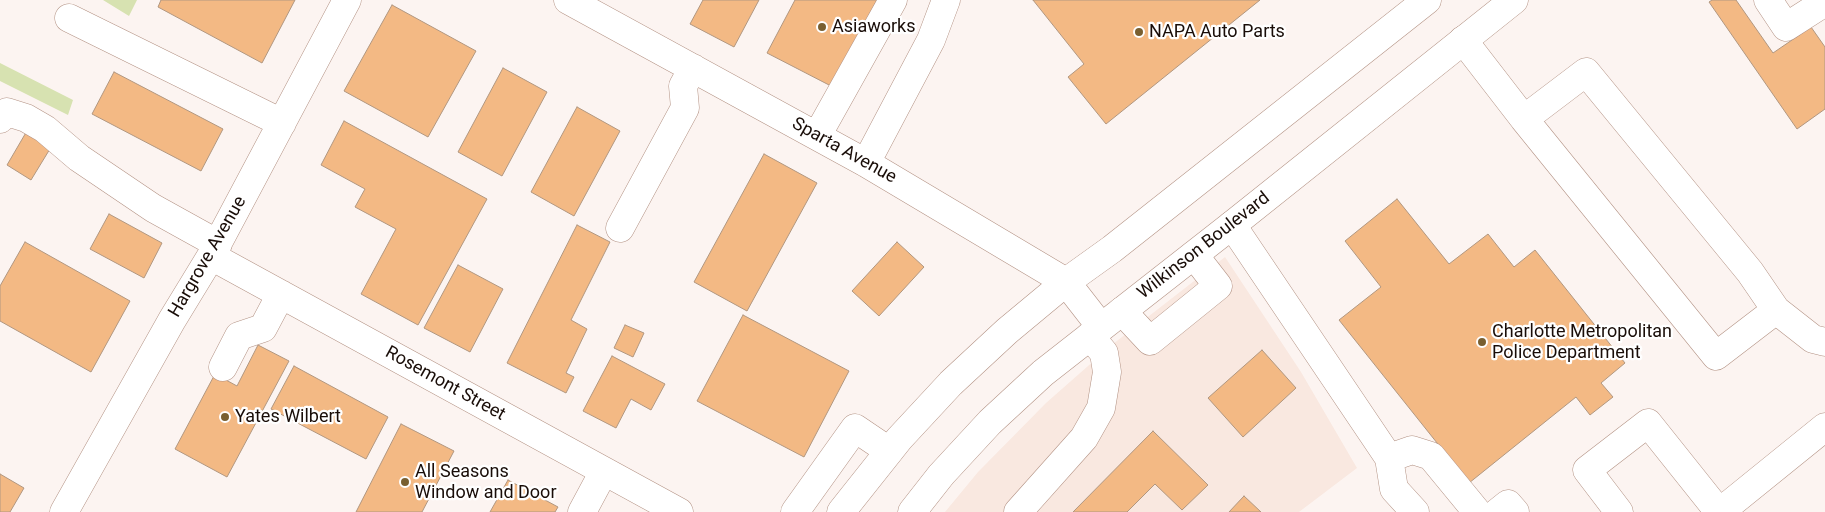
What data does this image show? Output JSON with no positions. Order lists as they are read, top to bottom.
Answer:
{
  "streets": {
    "street": [
      "Sparta Avenue",
      "Wilkinson Boulevard",
      "Hargrove Avenue",
      "Rosemont Street"
    ]
  },
  "crossings": [
    ["Sparta Avenue", "Wilkinson Boulevard"],
    ["Hargrove Avenue", "Rosemont Street"]
  ],
  "places": [
    "Asiaworks",
    "NAPA Auto Parts",
    "Charlotte Metropolitan Police Department",
    "Yates Wilbert",
    "All Seasons Window and Door"
  ]
}
